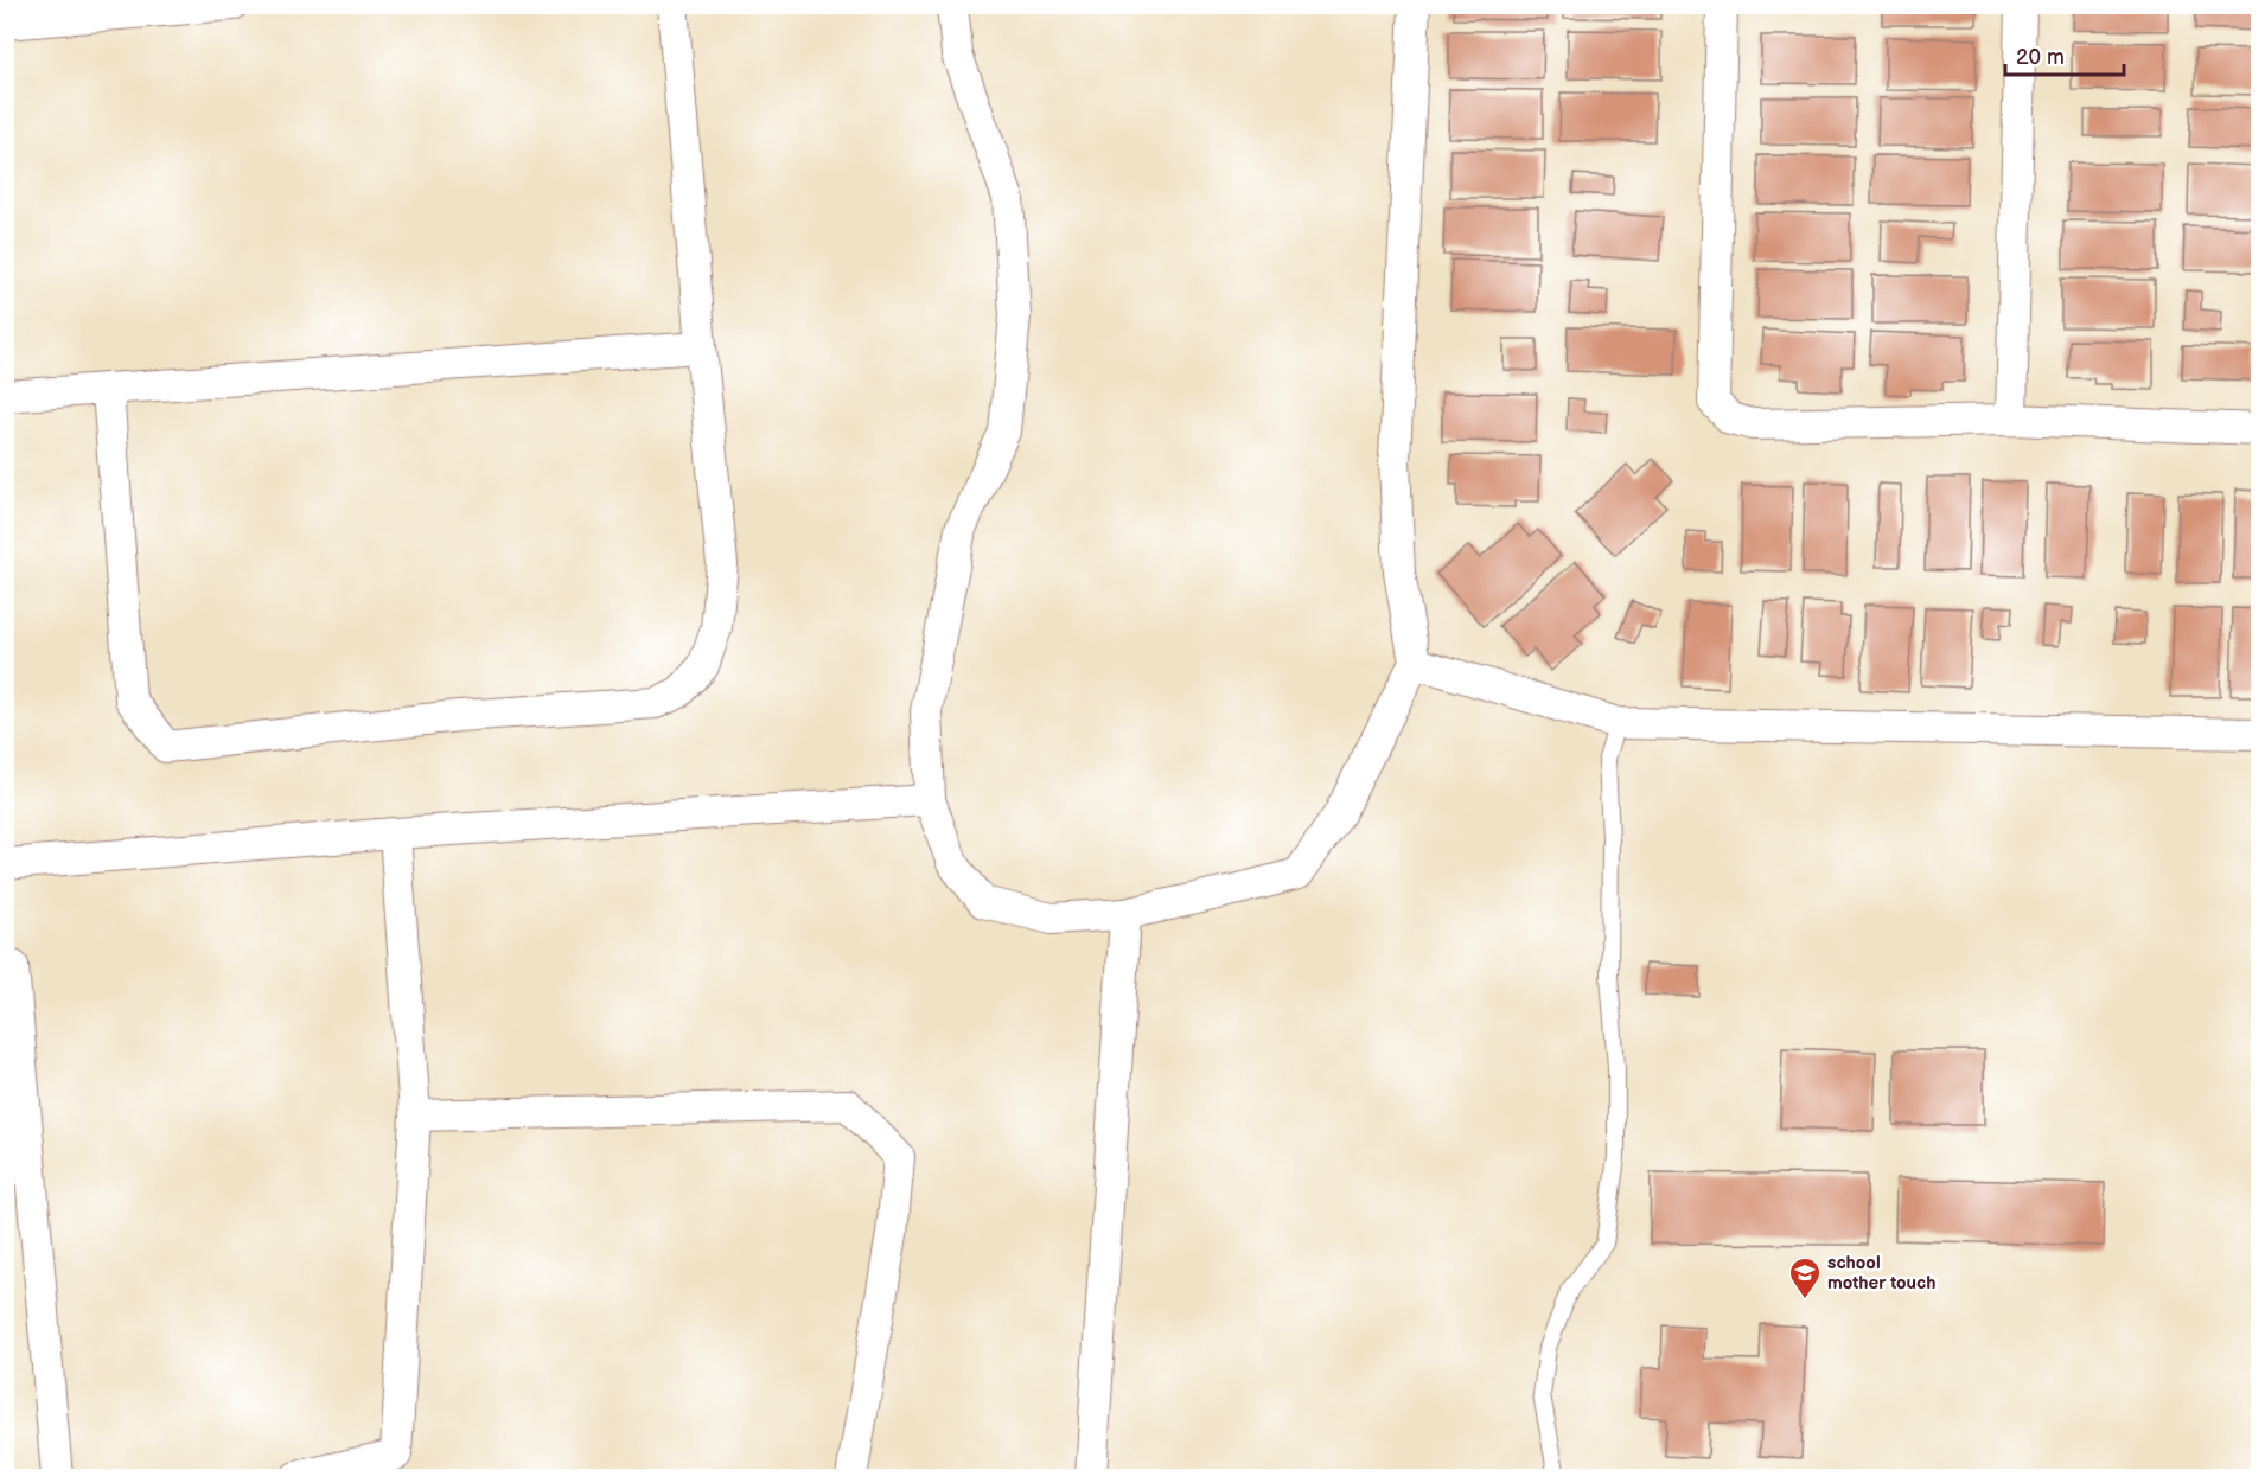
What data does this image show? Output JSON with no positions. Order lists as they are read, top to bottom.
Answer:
{
  "places": {
    "school or university": ["school mother touch"]
  },
  "scale_bar": "20 m"
}
